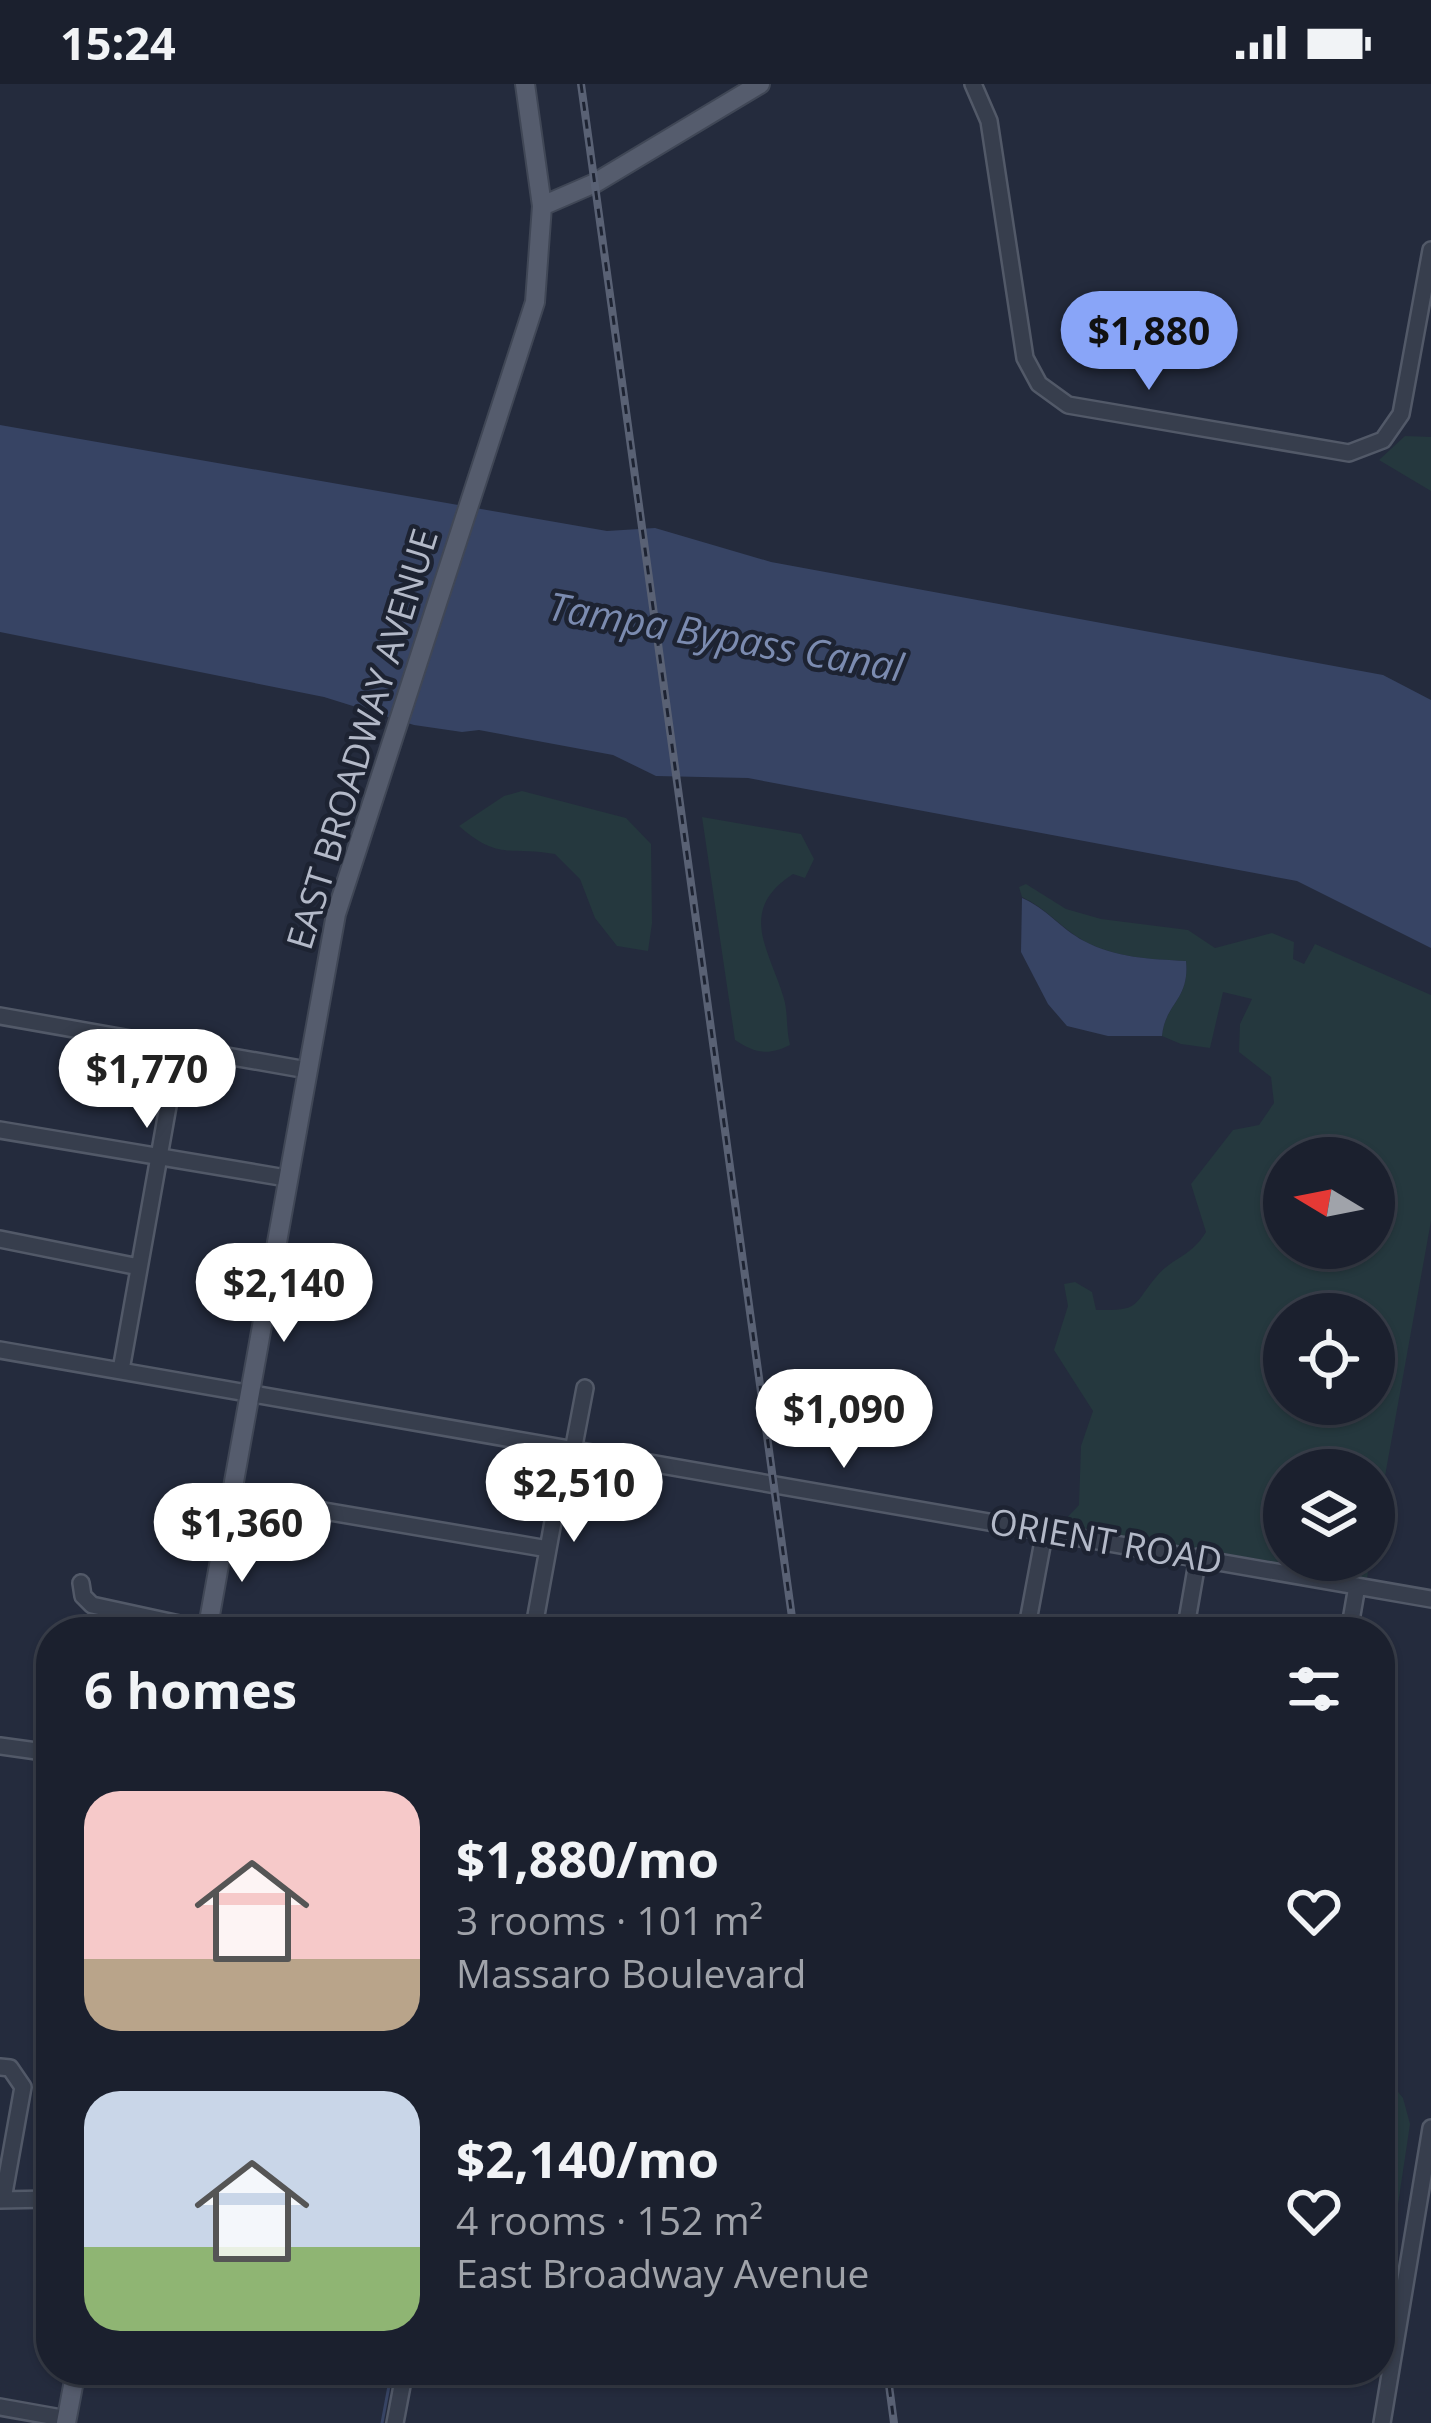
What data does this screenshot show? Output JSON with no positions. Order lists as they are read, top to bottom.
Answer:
{
  "streets": {
    "main road": ["EAST BROADWAY AVENUE"],
    "street": ["ORIENT ROAD"]
  },
  "crossings": [
    ["EAST BROADWAY AVENUE", "ORIENT ROAD"]
  ],
  "water": ["Tampa Bypass Canal"],
  "north": "left",
  "page": {
    "status": "15:24",
    "price": [
      "$1,880",
      "$1,770",
      "$2,140",
      "$1,090",
      "$2,510",
      "$1,360"
    ],
    "heading": "6 homes",
    "list": [
      {
        "name": "$1,880/mo",
        "note": "3 rooms · 101 m² · Massaro Boulevard"
      },
      {
        "name": "$2,140/mo",
        "note": "4 rooms · 152 m² · East Broadway Avenue"
      }
    ]
  }
}
